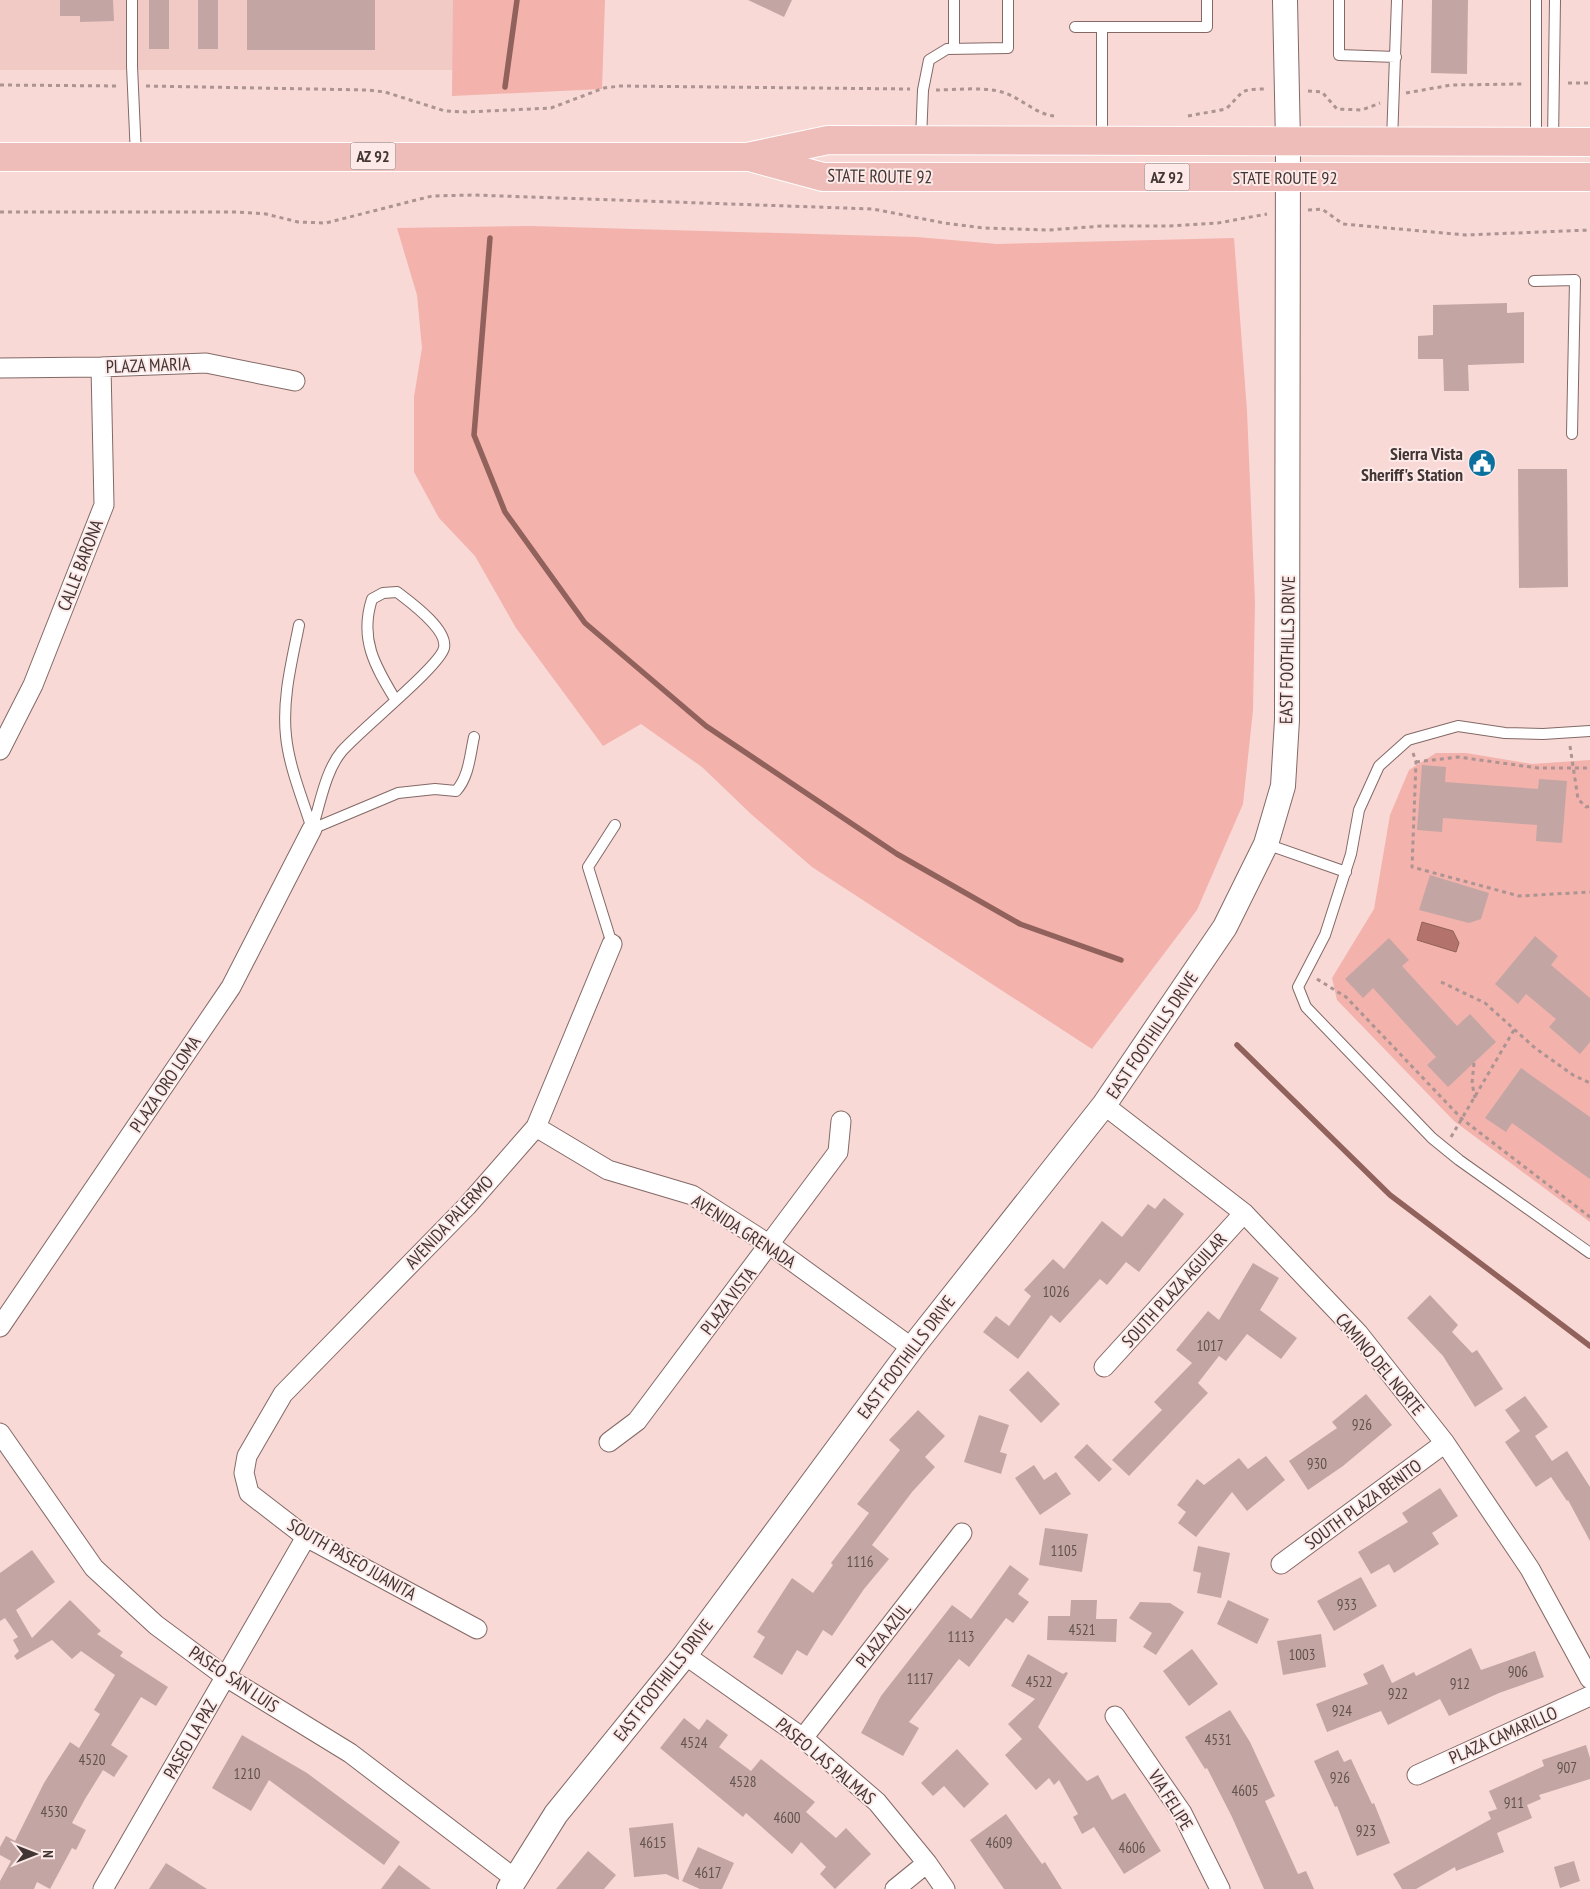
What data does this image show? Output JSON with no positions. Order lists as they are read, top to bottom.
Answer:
{
  "streets": {
    "main road": ["AZ 92", "STATE ROUTE 92"],
    "street": [
      "PLAZA MARIA",
      "CALLE BARONA",
      "EAST FOOTHILLS DRIVE",
      "PLAZA ORO LOMA",
      "AVENIDA PALERMO",
      "AVENIDA GRENADA",
      "SOUTH PLAZA AGUILAR",
      "PLAZA VISTA",
      "CAMINO DEL NORTE",
      "SOUTH PLAZA BENITO",
      "SOUTH PASEO JUANITA",
      "PLAZA AZUL",
      "PASEO SAN LUIS",
      "PLAZA CAMARILLO",
      "PASEO LA PAZ",
      "PASEO LAS PALMAS",
      "VIA FELIPE"
    ]
  },
  "crossings": [
    ["AZ 92", "STATE ROUTE 92"],
    ["STATE ROUTE 92", "EAST FOOTHILLS DRIVE"],
    ["PLAZA MARIA", "CALLE BARONA"],
    ["EAST FOOTHILLS DRIVE", "AVENIDA GRENADA"],
    ["EAST FOOTHILLS DRIVE", "CAMINO DEL NORTE"],
    ["EAST FOOTHILLS DRIVE", "PASEO SAN LUIS"],
    ["EAST FOOTHILLS DRIVE", "PASEO LAS PALMAS"],
    ["AVENIDA PALERMO", "AVENIDA GRENADA"],
    ["AVENIDA PALERMO", "SOUTH PASEO JUANITA"],
    ["AVENIDA GRENADA", "PLAZA VISTA"],
    ["SOUTH PLAZA AGUILAR", "CAMINO DEL NORTE"],
    ["CAMINO DEL NORTE", "SOUTH PLAZA BENITO"],
    ["SOUTH PASEO JUANITA", "PASEO LA PAZ"],
    ["PLAZA AZUL", "PASEO LAS PALMAS"],
    ["PASEO SAN LUIS", "PASEO LA PAZ"]
  ],
  "places": {
    "public building": ["Sierra Vista Sheriff's Station"]
  },
  "house_numbers": [
    "1026",
    "1017",
    "926",
    "930",
    "1105",
    "1116",
    "933",
    "4521",
    "1113",
    "1003",
    "906",
    "1117",
    "4522",
    "912",
    "922",
    "924",
    "4531",
    "4524",
    "4520",
    "907",
    "1210",
    "926",
    "4528",
    "4605",
    "911",
    "4530",
    "4600",
    "923",
    "4615",
    "4609",
    "4606",
    "4617"
  ],
  "north": "right"
}
